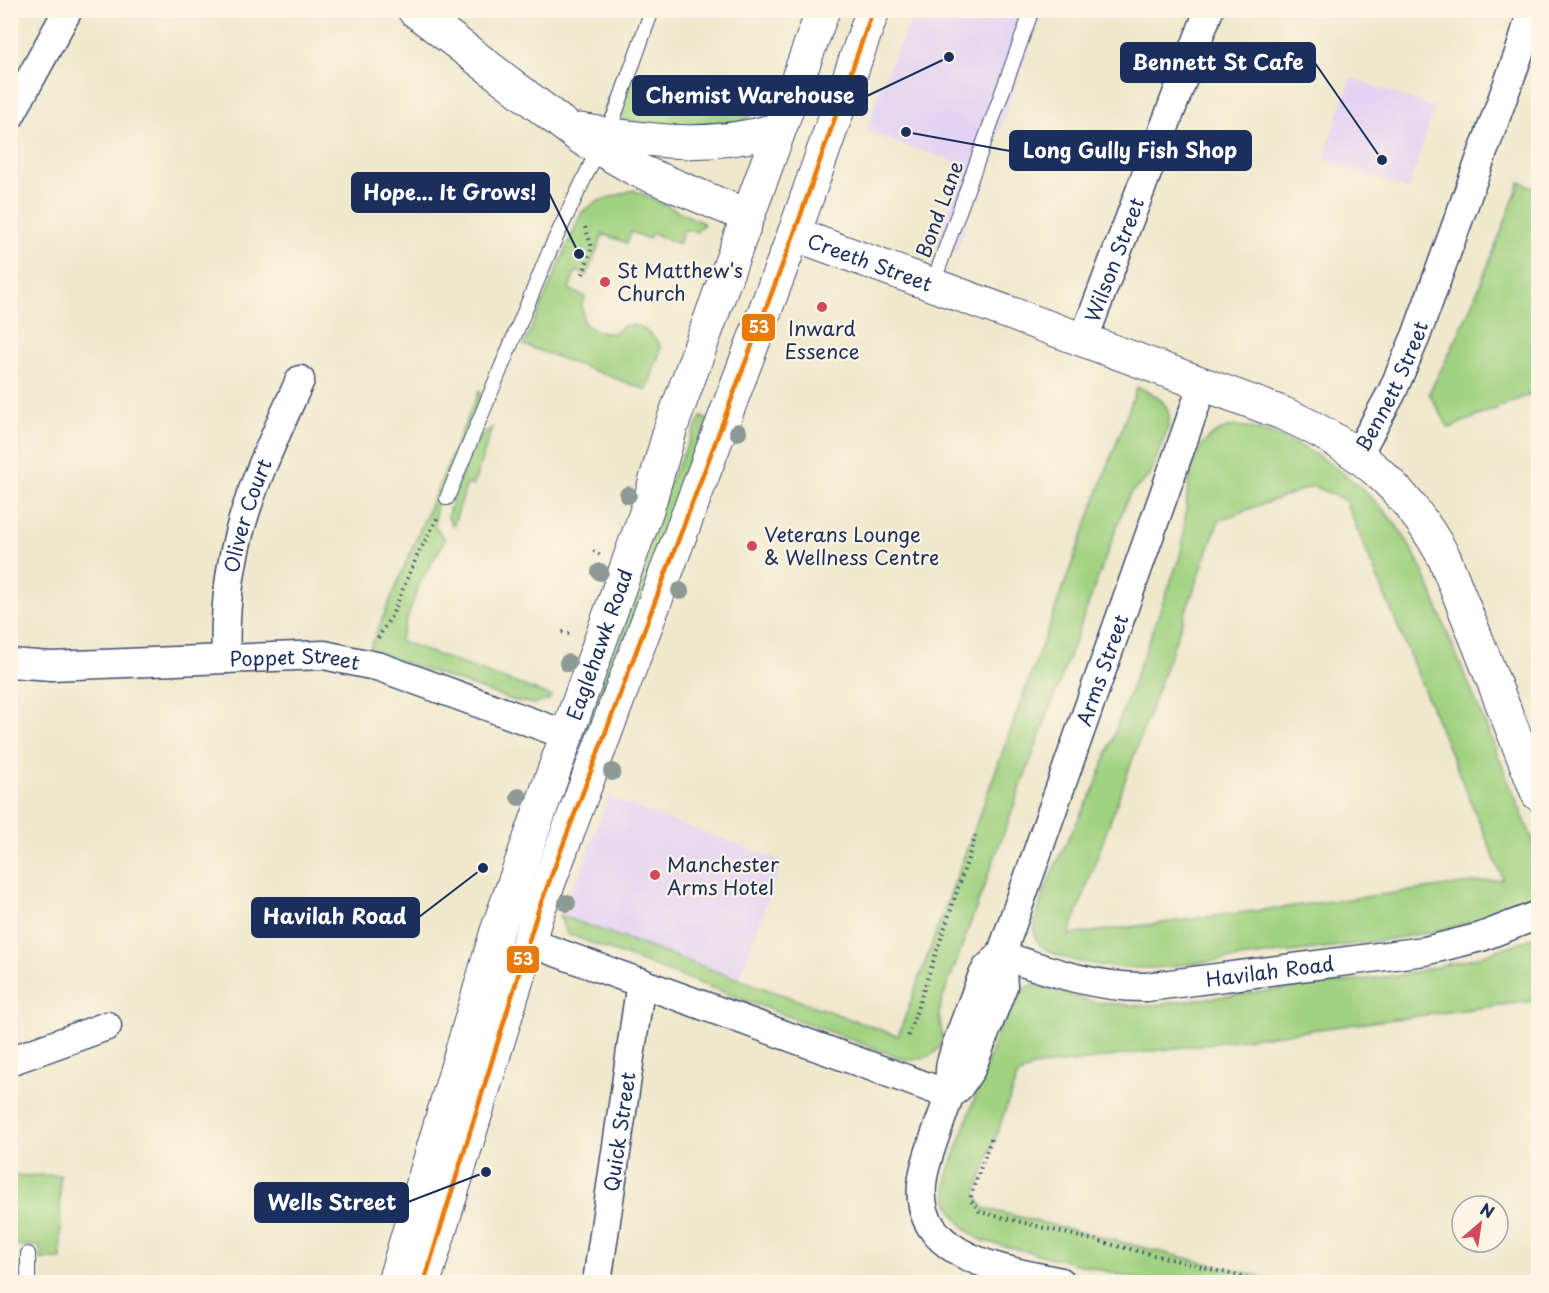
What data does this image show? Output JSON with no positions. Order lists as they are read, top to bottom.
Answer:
{
  "streets": {
    "main road": ["Creeth Street", "Bennett Street", "Eaglehawk Road"],
    "street": [
      "Wilson Street",
      "Oliver Court",
      "Poppet Street",
      "Arms Street",
      "Havilah Road",
      "Quick Street"
    ],
    "lane": ["Bond Lane"]
  },
  "crossings": [
    ["Bond Lane", "Creeth Street"],
    ["Wilson Street", "Creeth Street"],
    ["Creeth Street", "Bennett Street"],
    ["Creeth Street", "Eaglehawk Road"],
    ["Creeth Street", "Arms Street"],
    ["Oliver Court", "Poppet Street"],
    ["Eaglehawk Road", "Poppet Street"],
    ["Arms Street", "Havilah Road"]
  ],
  "places": [
    "Chemist Warehouse",
    "Long Gully Fish Shop",
    "Bennett St Cafe",
    "Hope... It Grows!",
    "St Matthew's Church",
    "Inward Essence",
    "Veterans Lounge & Wellness Centre",
    "Havilah Road",
    "Manchester Arms Hotel",
    "Wells Street"
  ],
  "lines": ["transit line 53"],
  "north": "top right"
}
